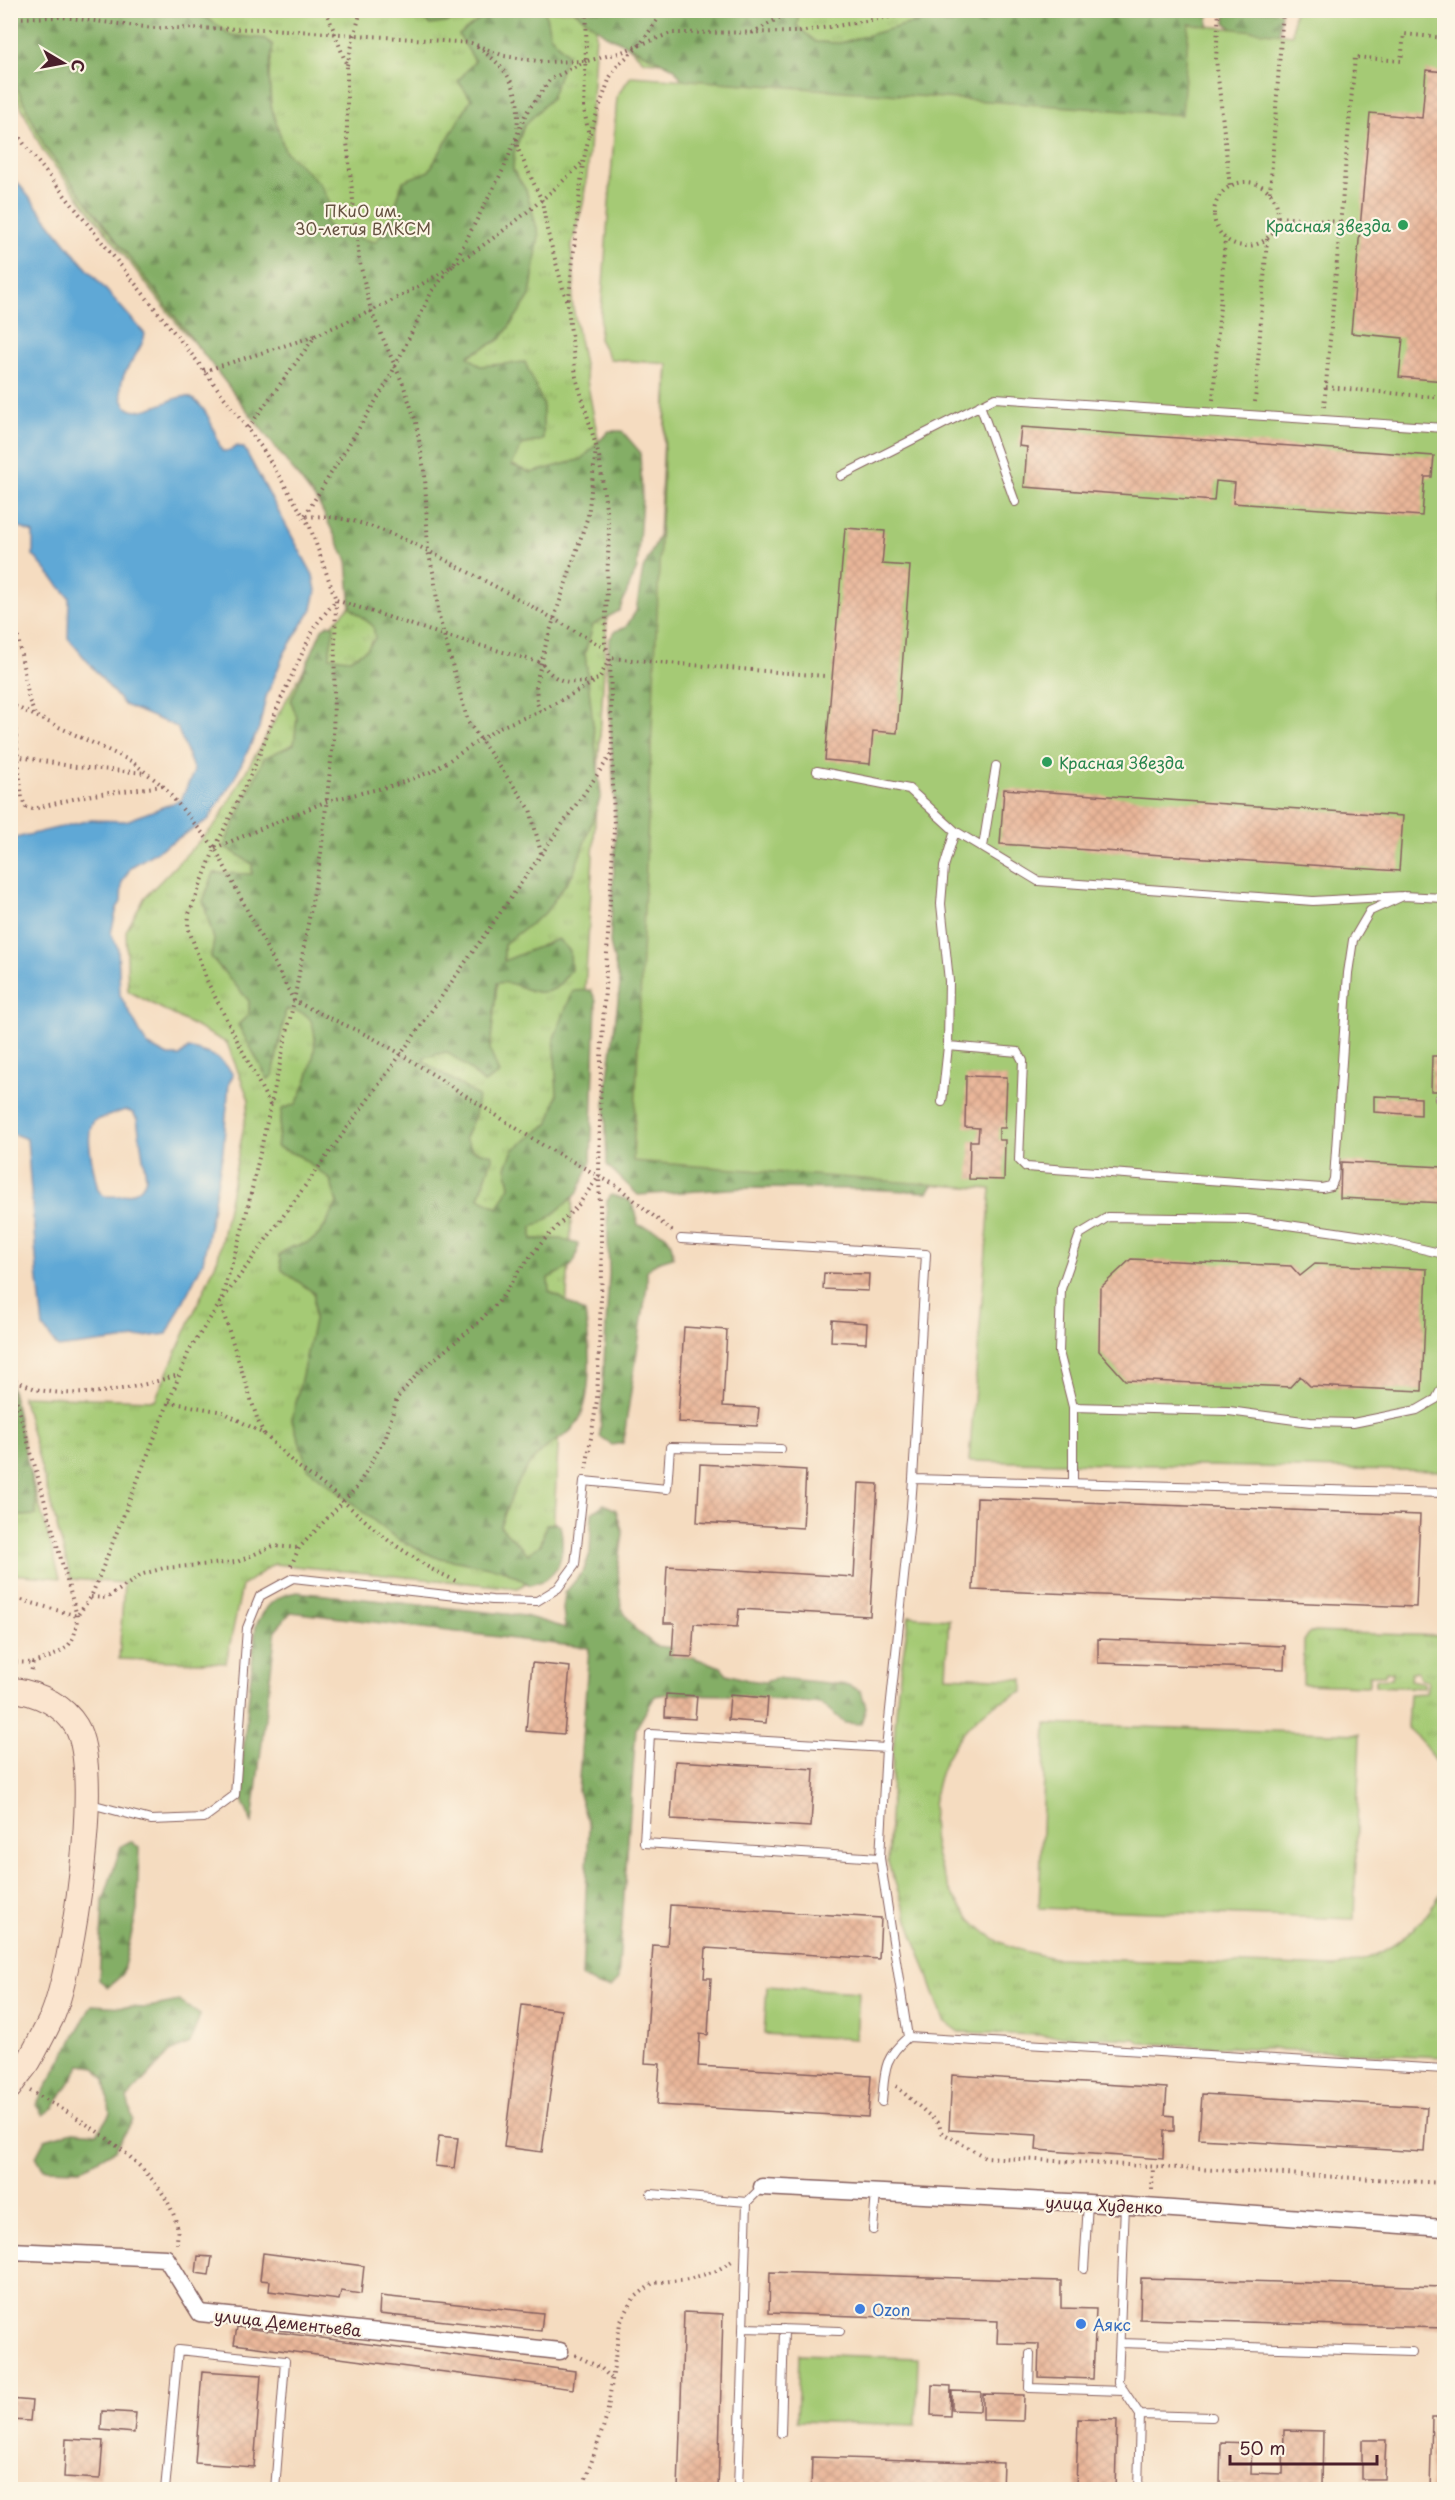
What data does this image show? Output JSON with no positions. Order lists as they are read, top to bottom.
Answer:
{
  "streets": {
    "street": ["улица Худенко", "улица Дементьева"]
  },
  "parks": ["ПКиО им. 30-летия ВЛКСМ"],
  "places": [
    "Красная звезда",
    "Красная Звезда",
    "Ozon",
    "Аякс"
  ],
  "scale_bar": "50 m",
  "north": "right"
}
